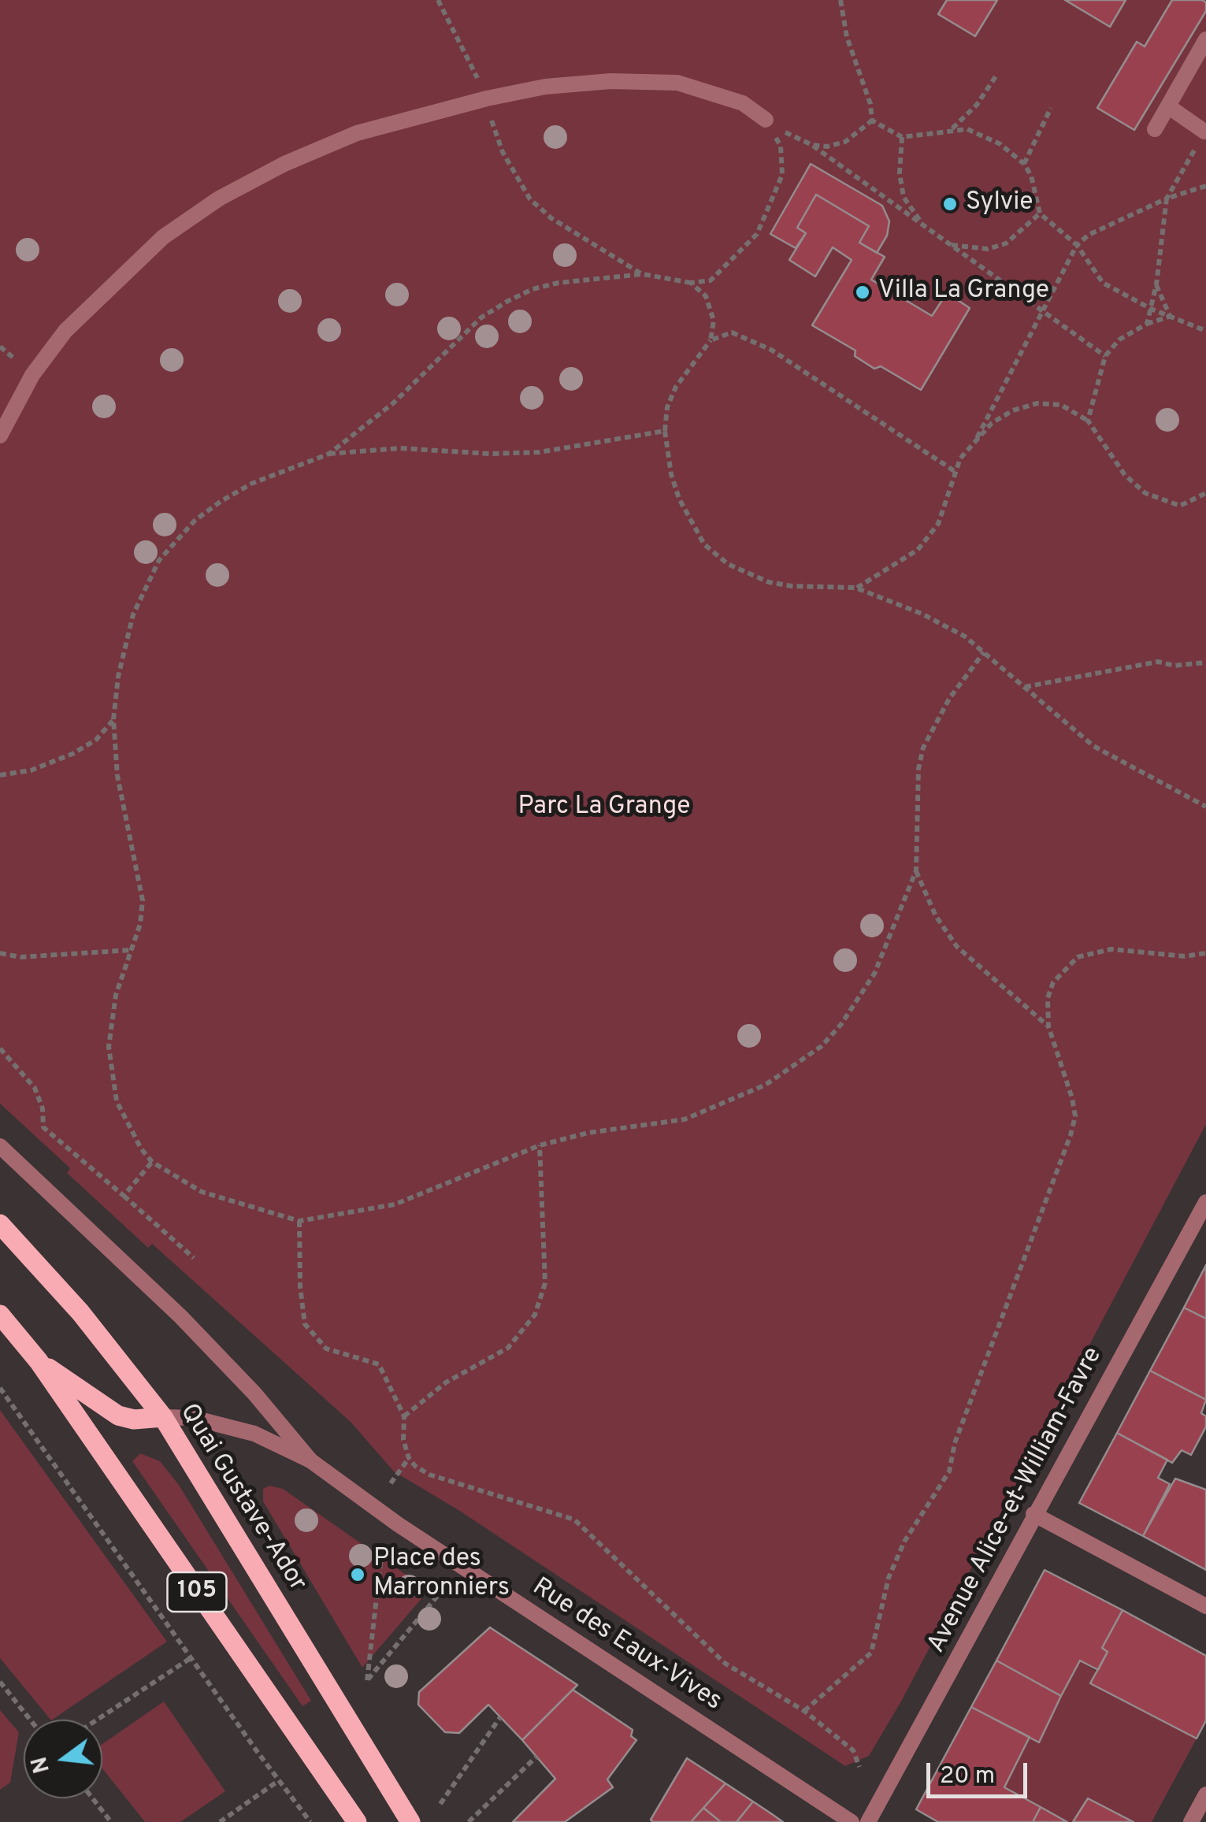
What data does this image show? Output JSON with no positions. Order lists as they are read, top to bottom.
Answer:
{
  "streets": {
    "main road": ["Quai Gustave-Ador", "105"],
    "street": ["Avenue Alice-et-William-Favre", "Rue des Eaux-Vives"]
  },
  "crossings": [
    ["Quai Gustave-Ador", "Rue des Eaux-Vives"]
  ],
  "parks": ["Parc La Grange"],
  "places": ["Sylvie", "Villa La Grange", "Place des Marronniers"],
  "scale_bar": "20 m",
  "north": "left"
}
